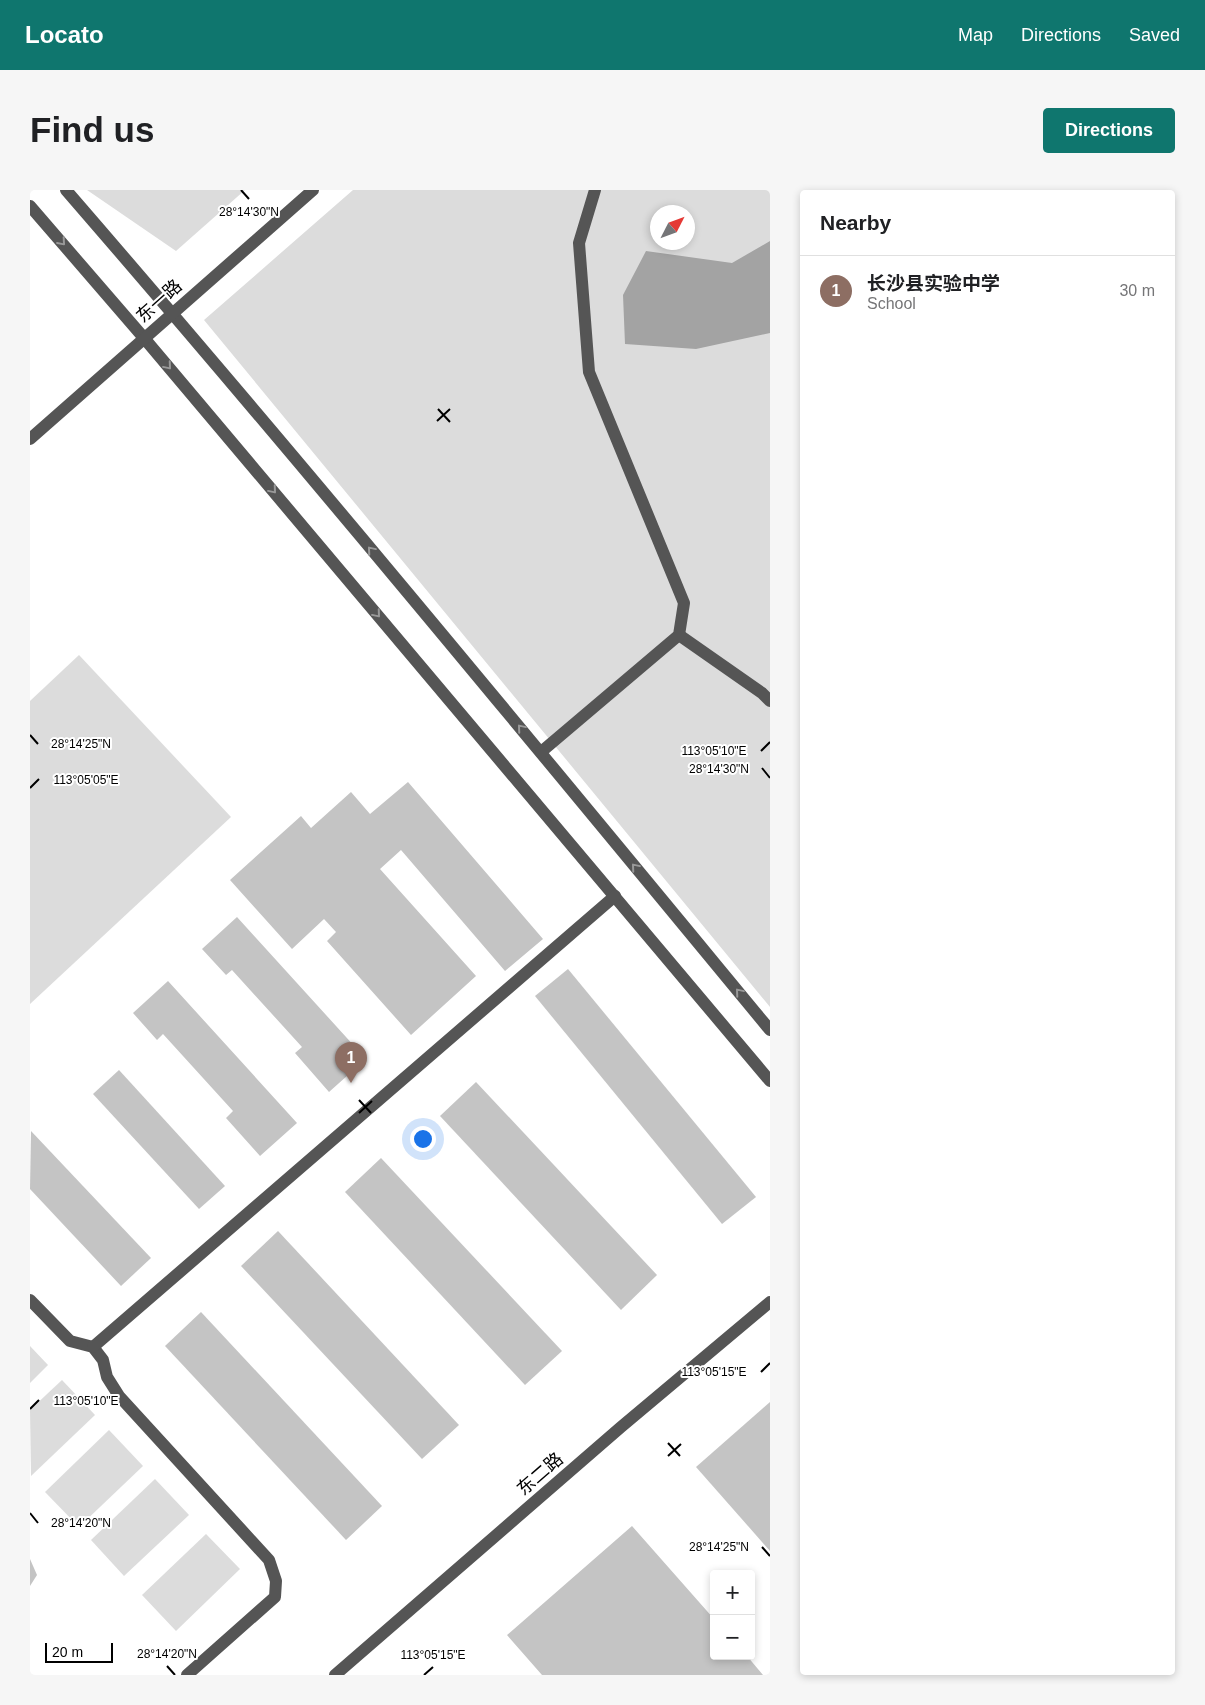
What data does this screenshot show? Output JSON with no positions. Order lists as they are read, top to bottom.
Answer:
{
  "streets": {
    "street": ["东一路", "东二路"]
  },
  "scale_bar": "20 m",
  "north": "top right",
  "page": {
    "header": "Locato",
    "nav": ["Map", "Directions", "Saved"],
    "buttons": "Directions",
    "title": "Find us",
    "heading": "Nearby",
    "list": [
      {
        "mark": "1",
        "name": "长沙县实验中学",
        "note": "School",
        "value": "30 m"
      }
    ],
    "pins": "1",
    "map_buttons": ["+", "−"],
    "scale": "20 m"
  },
  "coordinates": [
    "28°14'30\"N",
    "28°14'25\"N",
    "113°05'10\"E",
    "113°05'05\"E",
    "113°05'15\"E",
    "28°14'20\"N"
  ]
}
